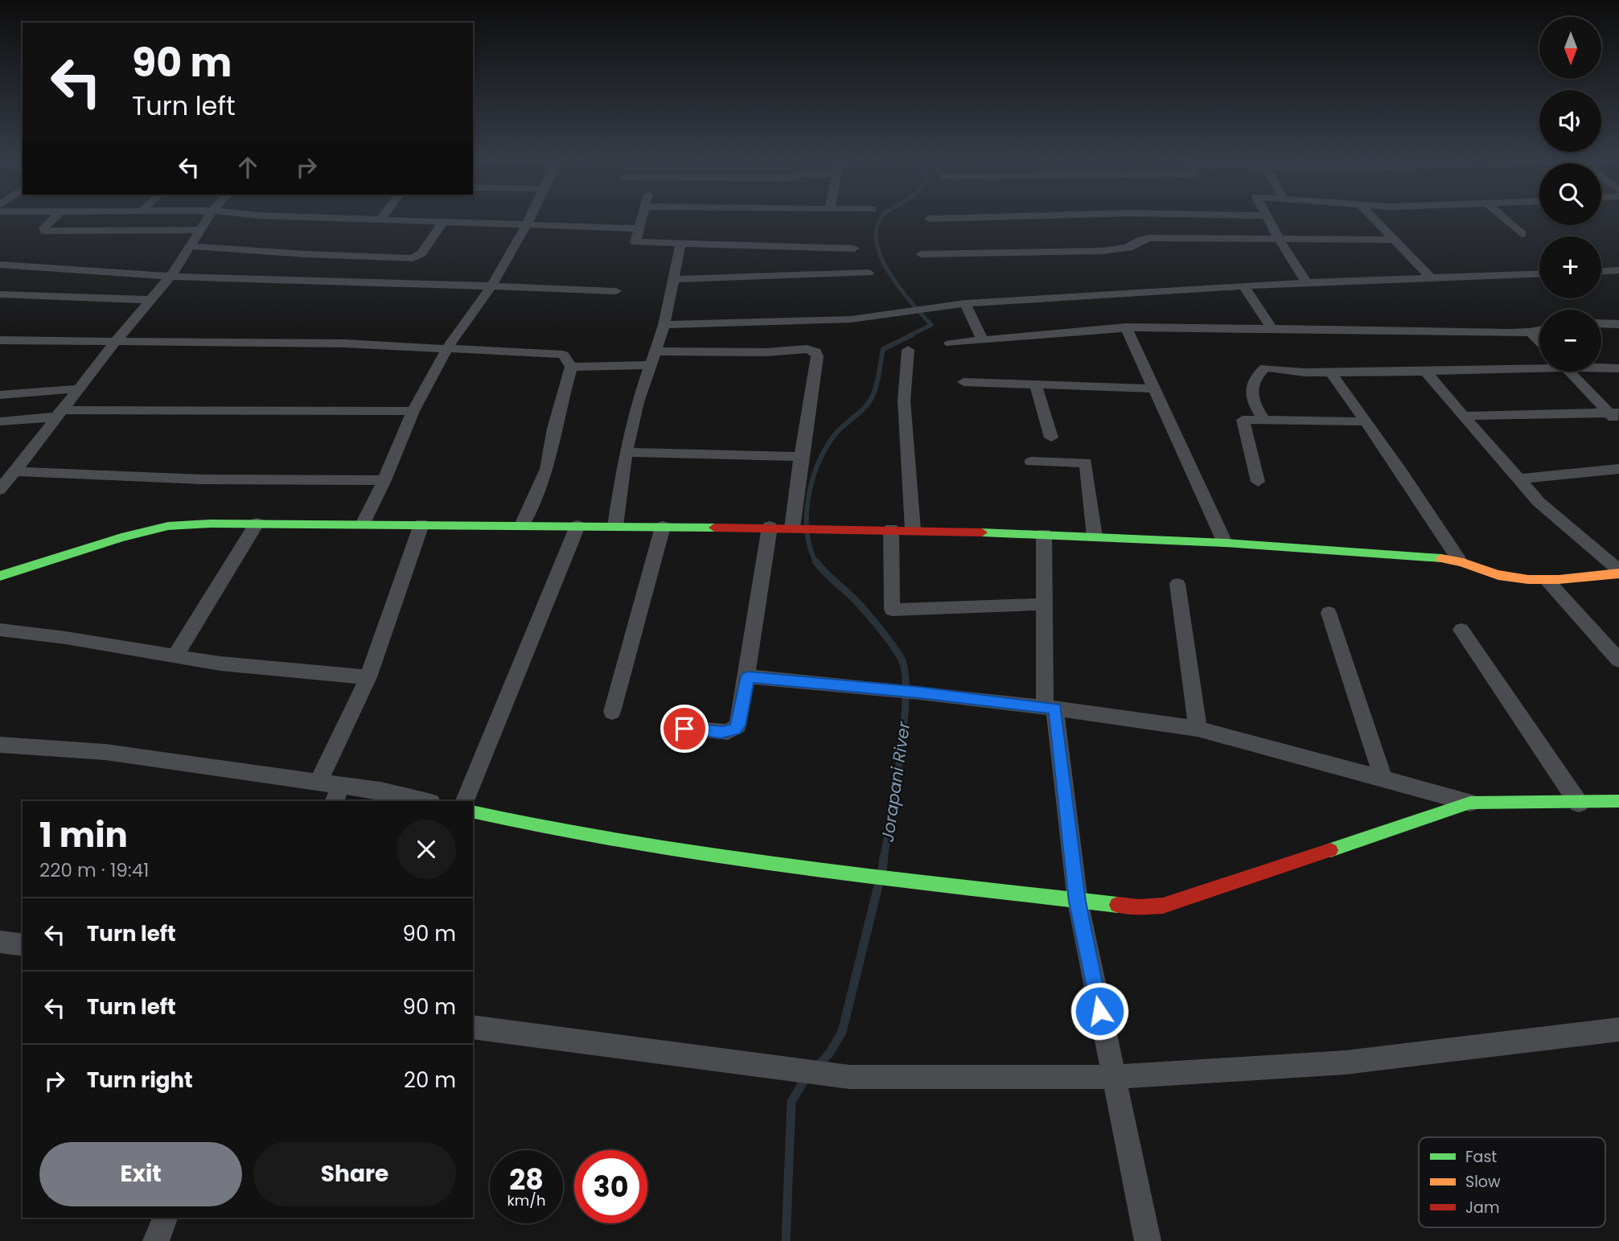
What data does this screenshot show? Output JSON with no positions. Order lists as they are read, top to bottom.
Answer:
{
  "water": ["Jorapani River"],
  "legend": ["Fast", "Slow", "Jam"],
  "north": "bottom",
  "page": {
    "map_buttons": ["+", "−"],
    "turn": ["90 m", "Turn left"],
    "heading": ["1 min", "220 m · 19:41"],
    "list": [
      {
        "name": "Turn left",
        "value": "90 m"
      },
      {
        "name": "Turn left",
        "value": "90 m"
      },
      {
        "name": "Turn right",
        "value": "20 m"
      }
    ],
    "buttons": ["Exit", "Share"],
    "speed": "28 km/h",
    "limit": "30"
  }
}
